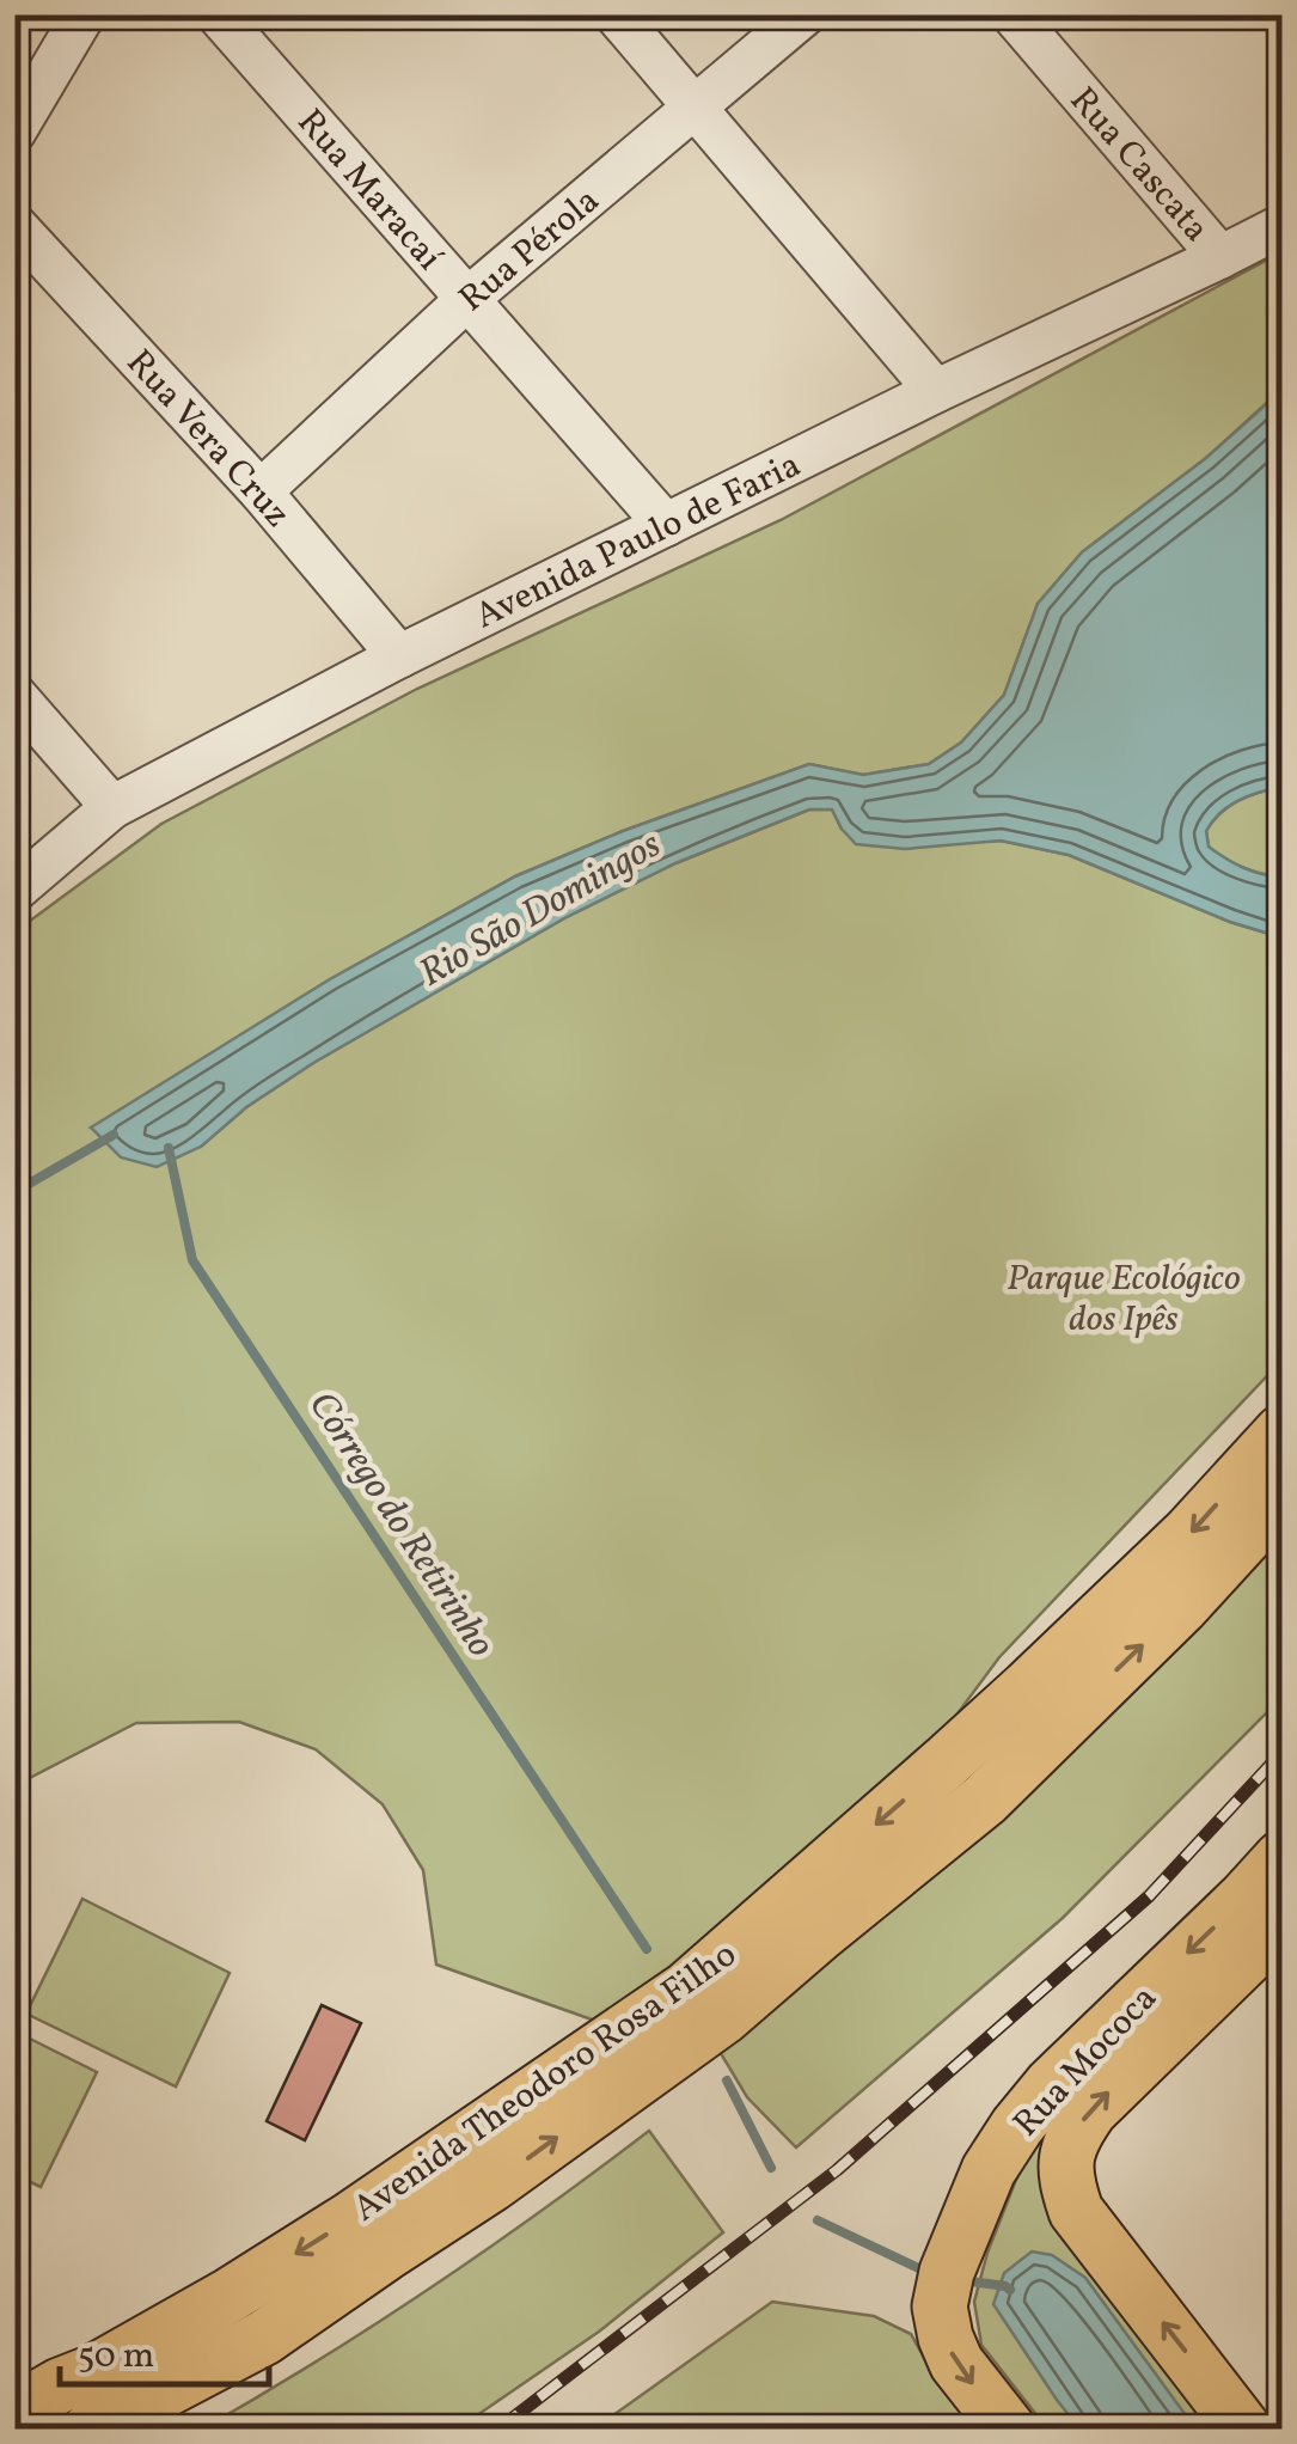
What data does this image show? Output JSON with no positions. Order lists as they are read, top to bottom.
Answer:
{
  "streets": {
    "main road": ["Rua Mococa", "Avenida Theodoro Rosa Filho"],
    "street": [
      "Rua Cascata",
      "Rua Maracaí",
      "Rua Pérola",
      "Rua Vera Cruz",
      "Avenida Paulo de Faria"
    ]
  },
  "crossings": [
    ["Rua Cascata", "Avenida Paulo de Faria"],
    ["Rua Maracaí", "Rua Pérola"],
    ["Rua Maracaí", "Avenida Paulo de Faria"],
    ["Rua Pérola", "Rua Vera Cruz"],
    ["Rua Vera Cruz", "Avenida Paulo de Faria"]
  ],
  "water": ["Rio São Domingos", "Córrego do Retirinho"],
  "parks": ["Parque Ecológico dos Ipês"],
  "scale_bar": "50 m"
}
